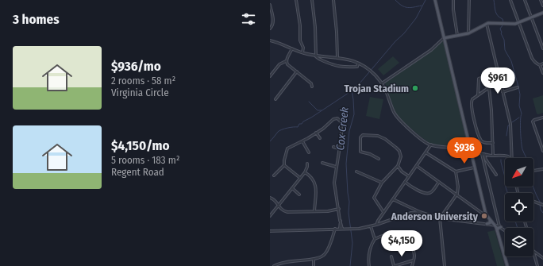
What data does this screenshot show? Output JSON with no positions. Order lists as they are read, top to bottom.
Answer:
{
  "water": ["Cox Creek"],
  "places": ["Trojan Stadium", "Anderson University"],
  "north": "bottom left",
  "page": {
    "heading": "3 homes",
    "list": [
      {
        "name": "$936/mo",
        "note": "2 rooms · 58 m² · Virginia Circle"
      },
      {
        "name": "$4,150/mo",
        "note": "5 rooms · 183 m² · Regent Road"
      }
    ],
    "price": ["$961", "$936", "$4,150"]
  }
}
